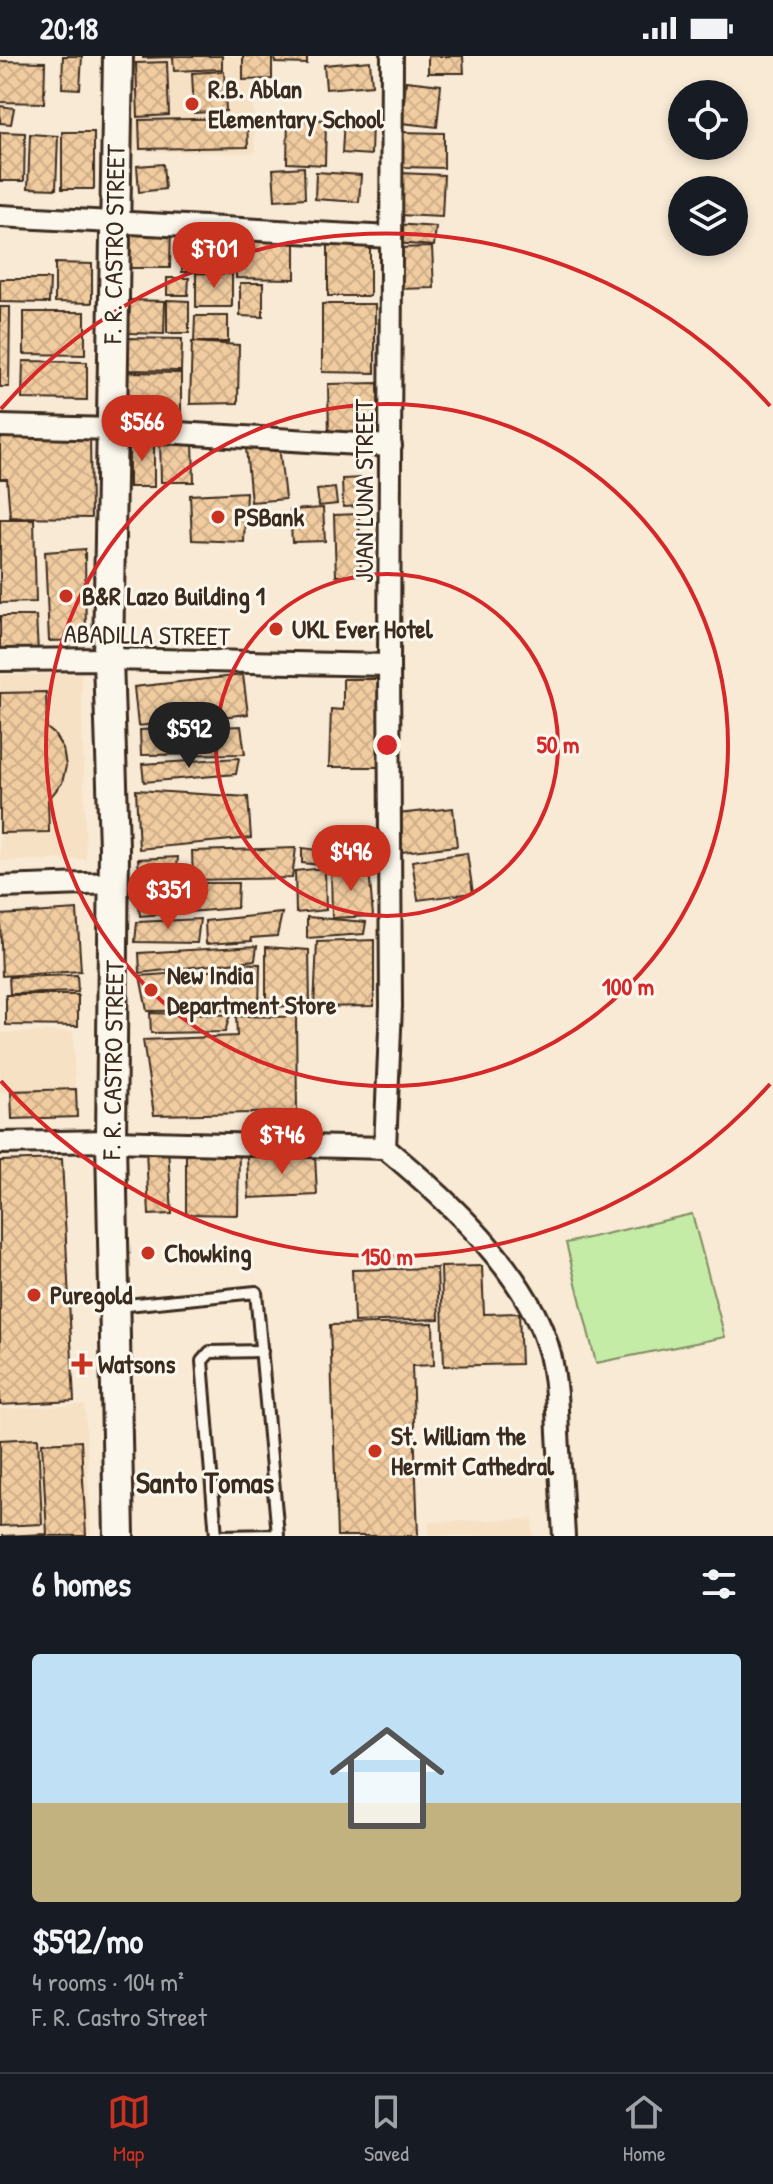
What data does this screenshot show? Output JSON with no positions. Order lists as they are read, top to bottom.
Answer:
{
  "streets": {
    "main road": ["F. R. CASTRO STREET"],
    "street": ["JUAN LUNA STREET", "ABADILLA STREET"]
  },
  "crossings": [
    ["F. R. CASTRO STREET", "ABADILLA STREET"],
    ["JUAN LUNA STREET", "ABADILLA STREET"]
  ],
  "districts": ["Santo Tomas"],
  "places": {
    "other": [
      "R.B. Ablan Elementary School",
      "PSBank",
      "B&R Lazo Building 1",
      "UKL Ever Hotel",
      "New India Department Store",
      "Chowking",
      "Puregold",
      "St. William the Hermit Cathedral"
    ],
    "health": ["Watsons"]
  },
  "page": {
    "status": "20:18",
    "price": [
      "$701",
      "$566",
      "$592",
      "$496",
      "$351",
      "$746"
    ],
    "heading": "6 homes",
    "list": [
      {
        "name": "$592/mo",
        "note": "4 rooms · 104 m² · F. R. Castro Street"
      }
    ],
    "tabs": ["Map", "Saved", "Home"]
  },
  "rings": ["50 m", "100 m", "150 m"]
}
